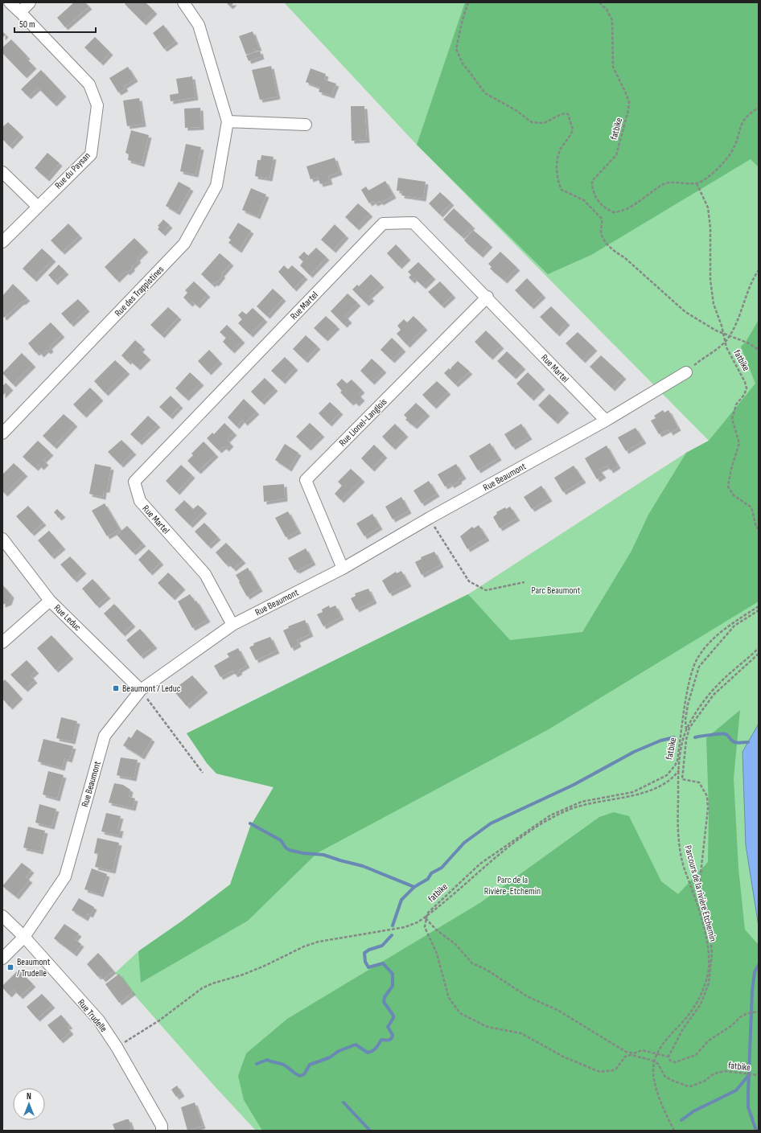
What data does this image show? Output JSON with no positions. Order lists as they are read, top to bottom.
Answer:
{
  "streets": {
    "street": [
      "Rue du Paysan",
      "Rue des Trappistines",
      "Rue Martel",
      "Rue Lionel-Langlois",
      "Rue Beaumont",
      "Rue Leduc",
      "Rue Trudelle"
    ],
    "path": ["fatbike", "Parcours de la rivière Etchemin"]
  },
  "crossings": [
    ["fatbike", "Parcours de la rivière Etchemin"],
    ["Rue Martel", "Rue Lionel-Langlois"],
    ["Rue Martel", "Rue Beaumont"],
    ["Rue Lionel-Langlois", "Rue Beaumont"],
    ["Rue Beaumont", "Rue Leduc"],
    ["Rue Beaumont", "Rue Trudelle"]
  ],
  "parks": ["Parc Beaumont", "Parc de la Rivière-Etchemin"],
  "places": {
    "transit": ["Beaumont / Leduc", "Beaumont / Trudelle"]
  },
  "scale_bar": "50 m",
  "north": "top"
}
